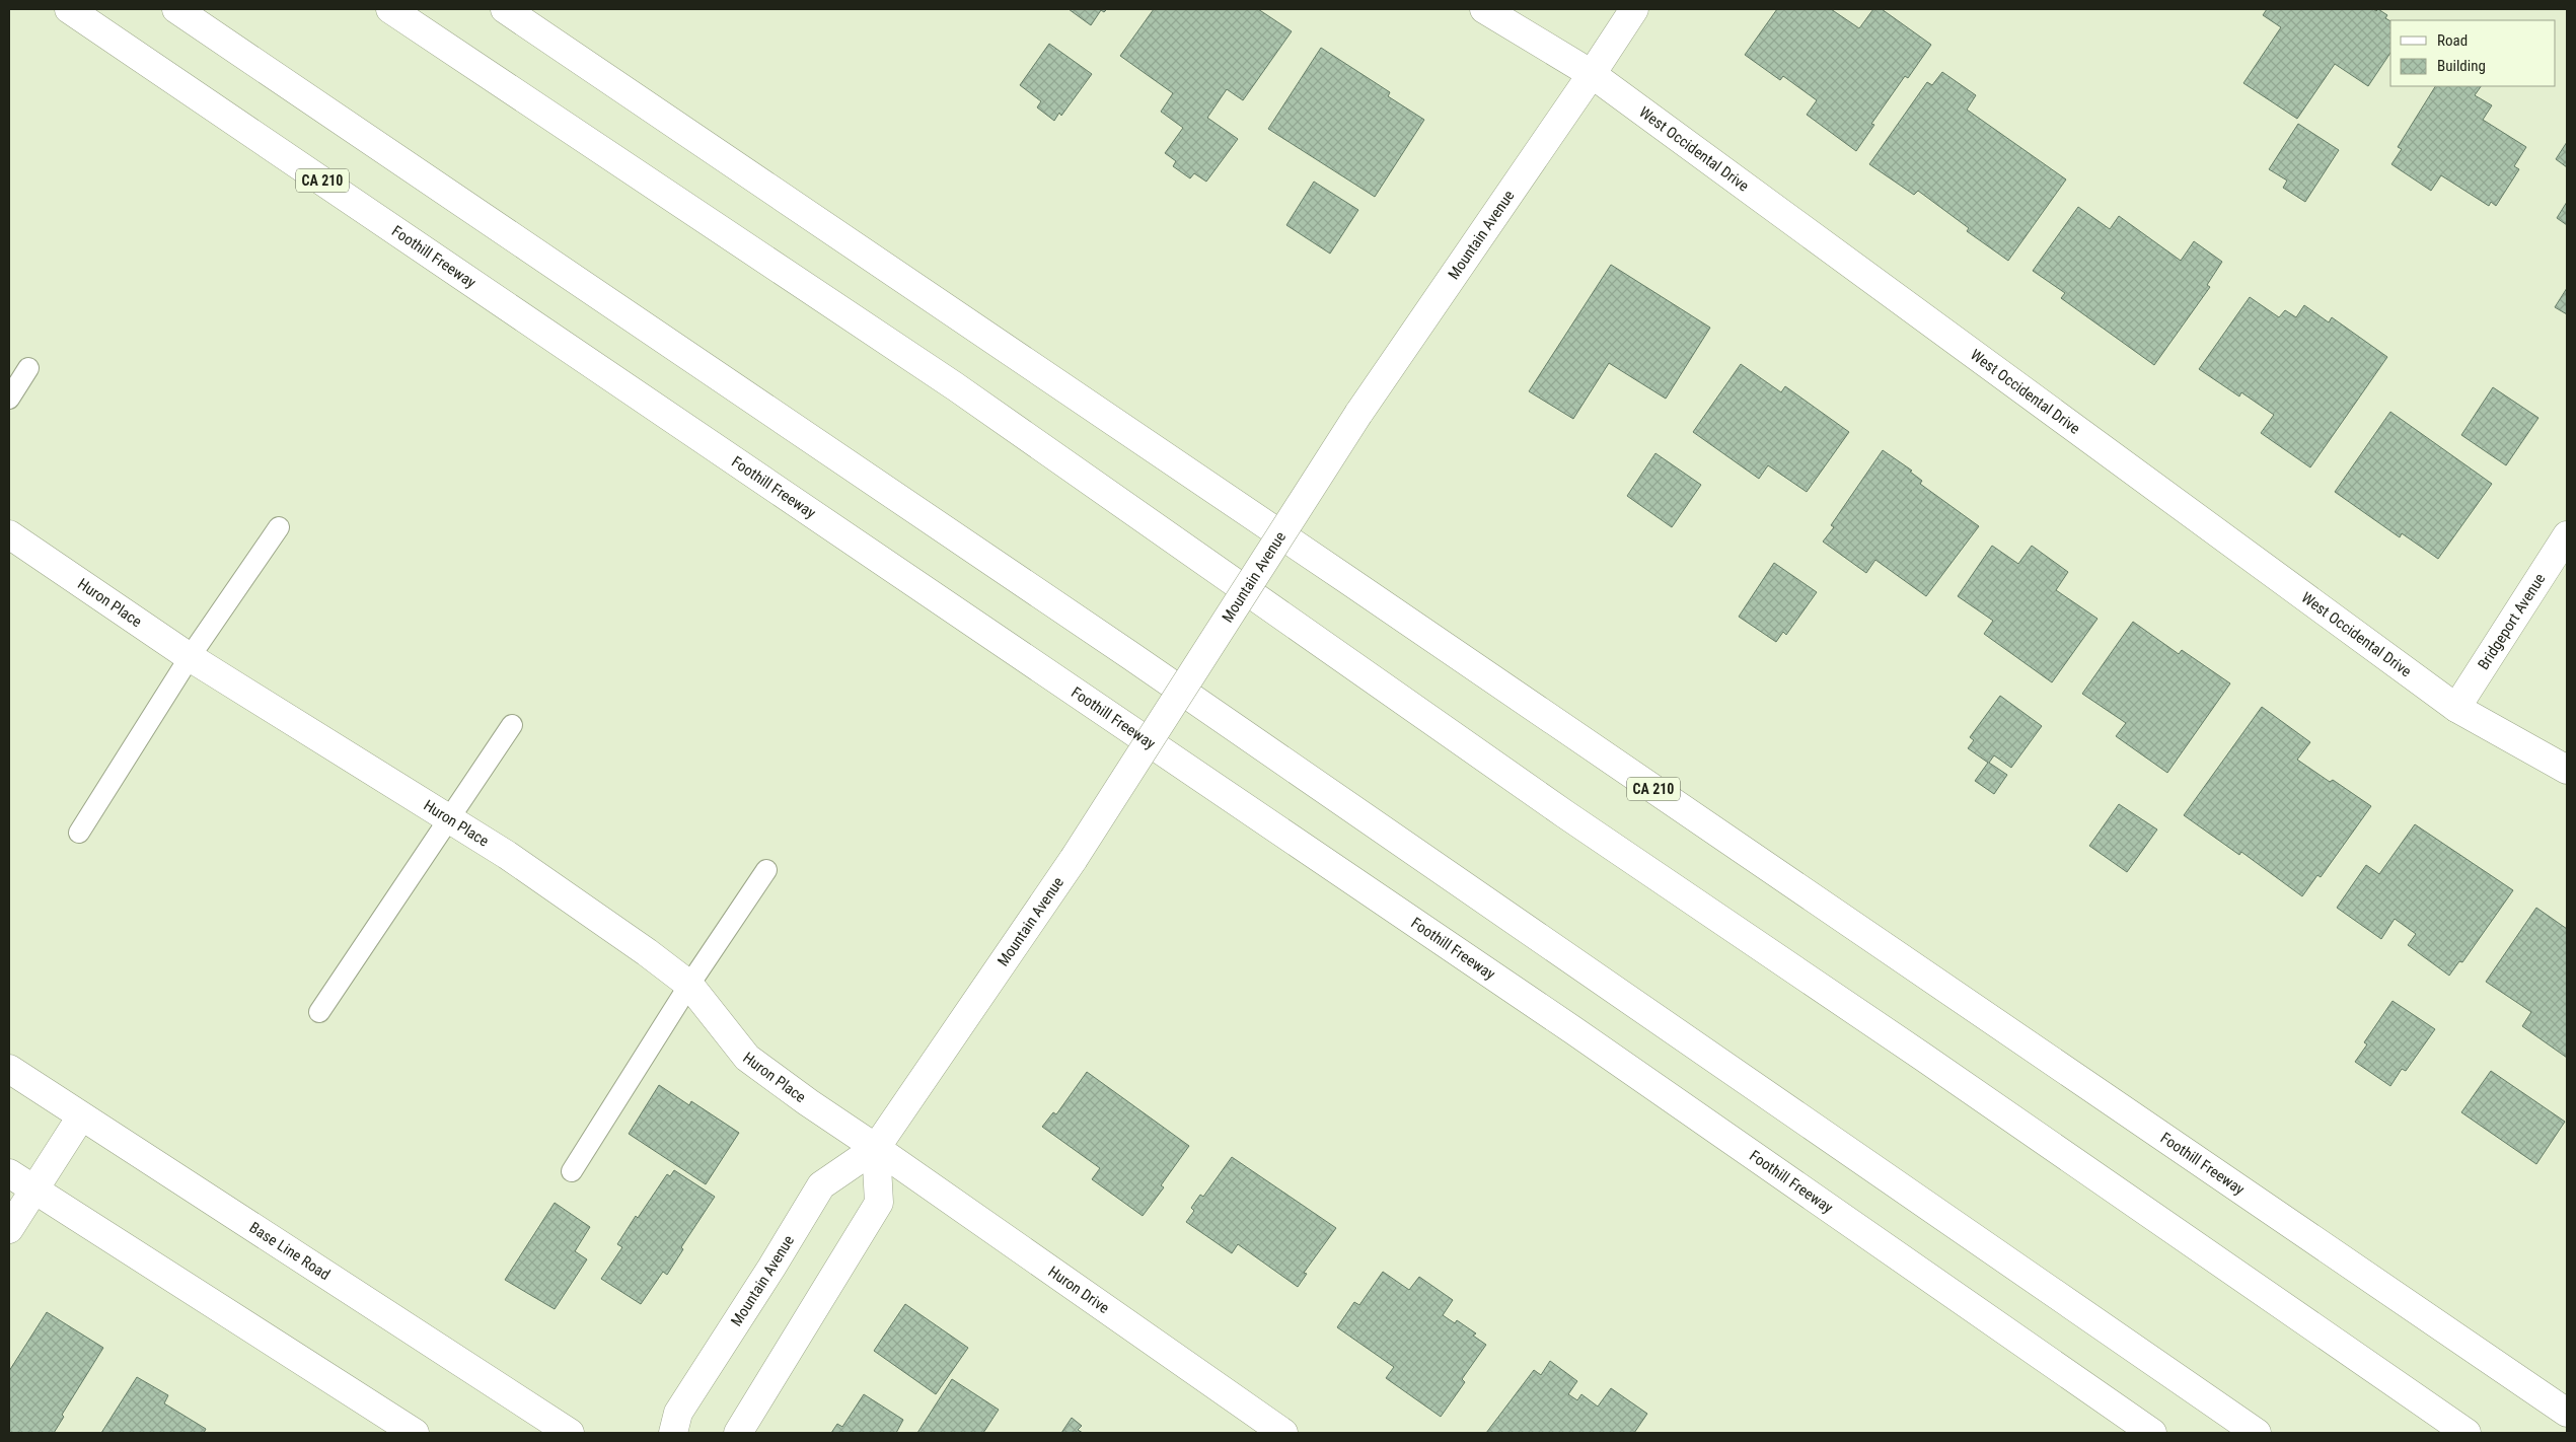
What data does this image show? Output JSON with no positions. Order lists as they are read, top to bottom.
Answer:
{
  "streets": {
    "main road": [
      "West Occidental Drive",
      "CA 210",
      "Mountain Avenue",
      "Foothill Freeway",
      "Huron Place",
      "Bridgeport Avenue",
      "Base Line Road",
      "Huron Drive"
    ]
  },
  "crossings": [
    ["West Occidental Drive", "Mountain Avenue"],
    ["West Occidental Drive", "Bridgeport Avenue"],
    ["Mountain Avenue", "Huron Place"],
    ["Mountain Avenue", "Huron Drive"],
    ["Huron Place", "Huron Drive"]
  ],
  "legend": ["Road", "Building"]
}
